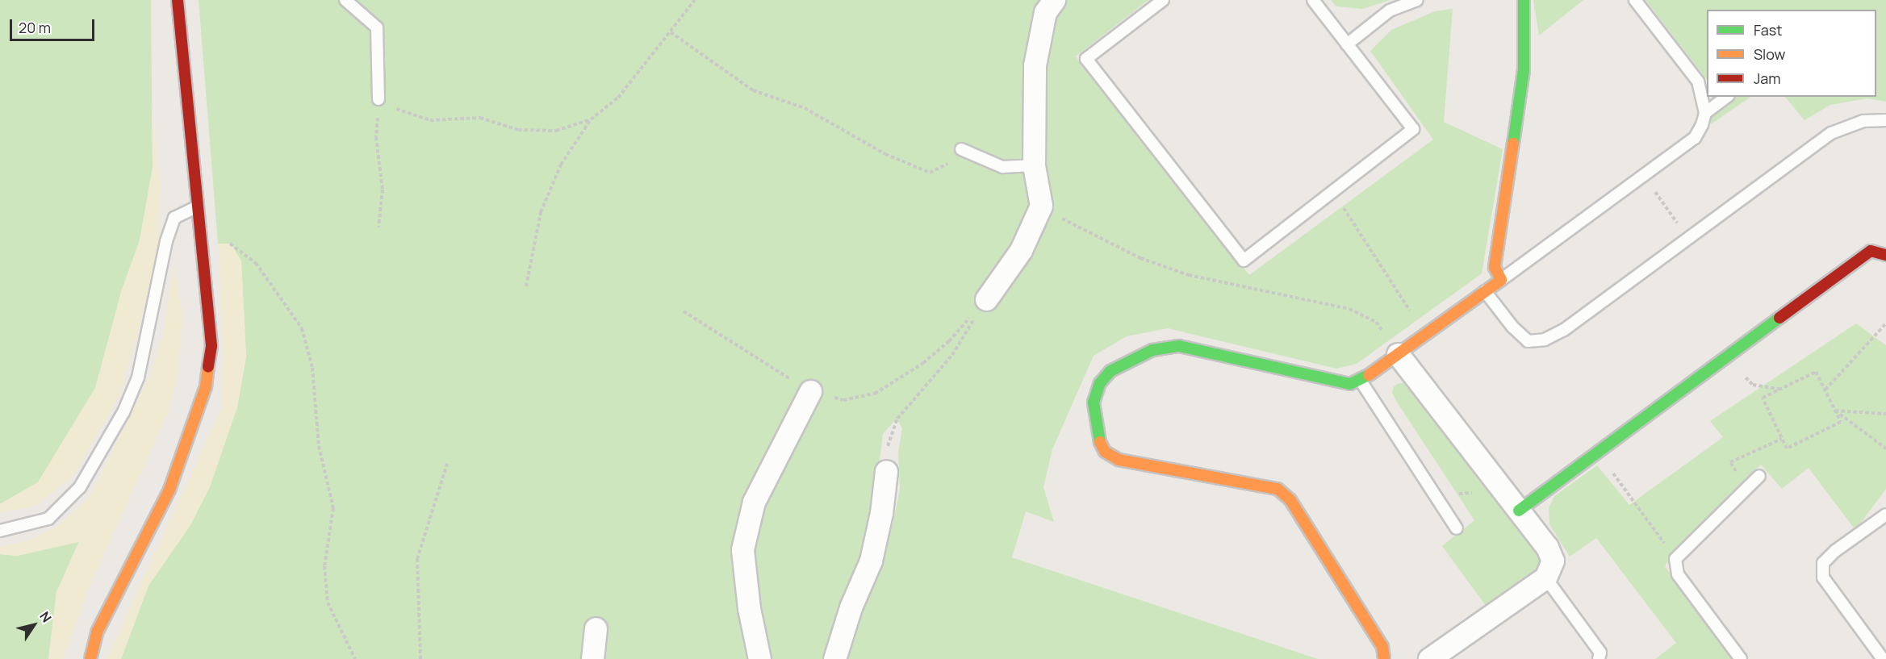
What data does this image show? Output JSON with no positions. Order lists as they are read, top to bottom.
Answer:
{
  "legend": ["Fast", "Slow", "Jam"],
  "scale_bar": "20 m",
  "north": "top right"
}
